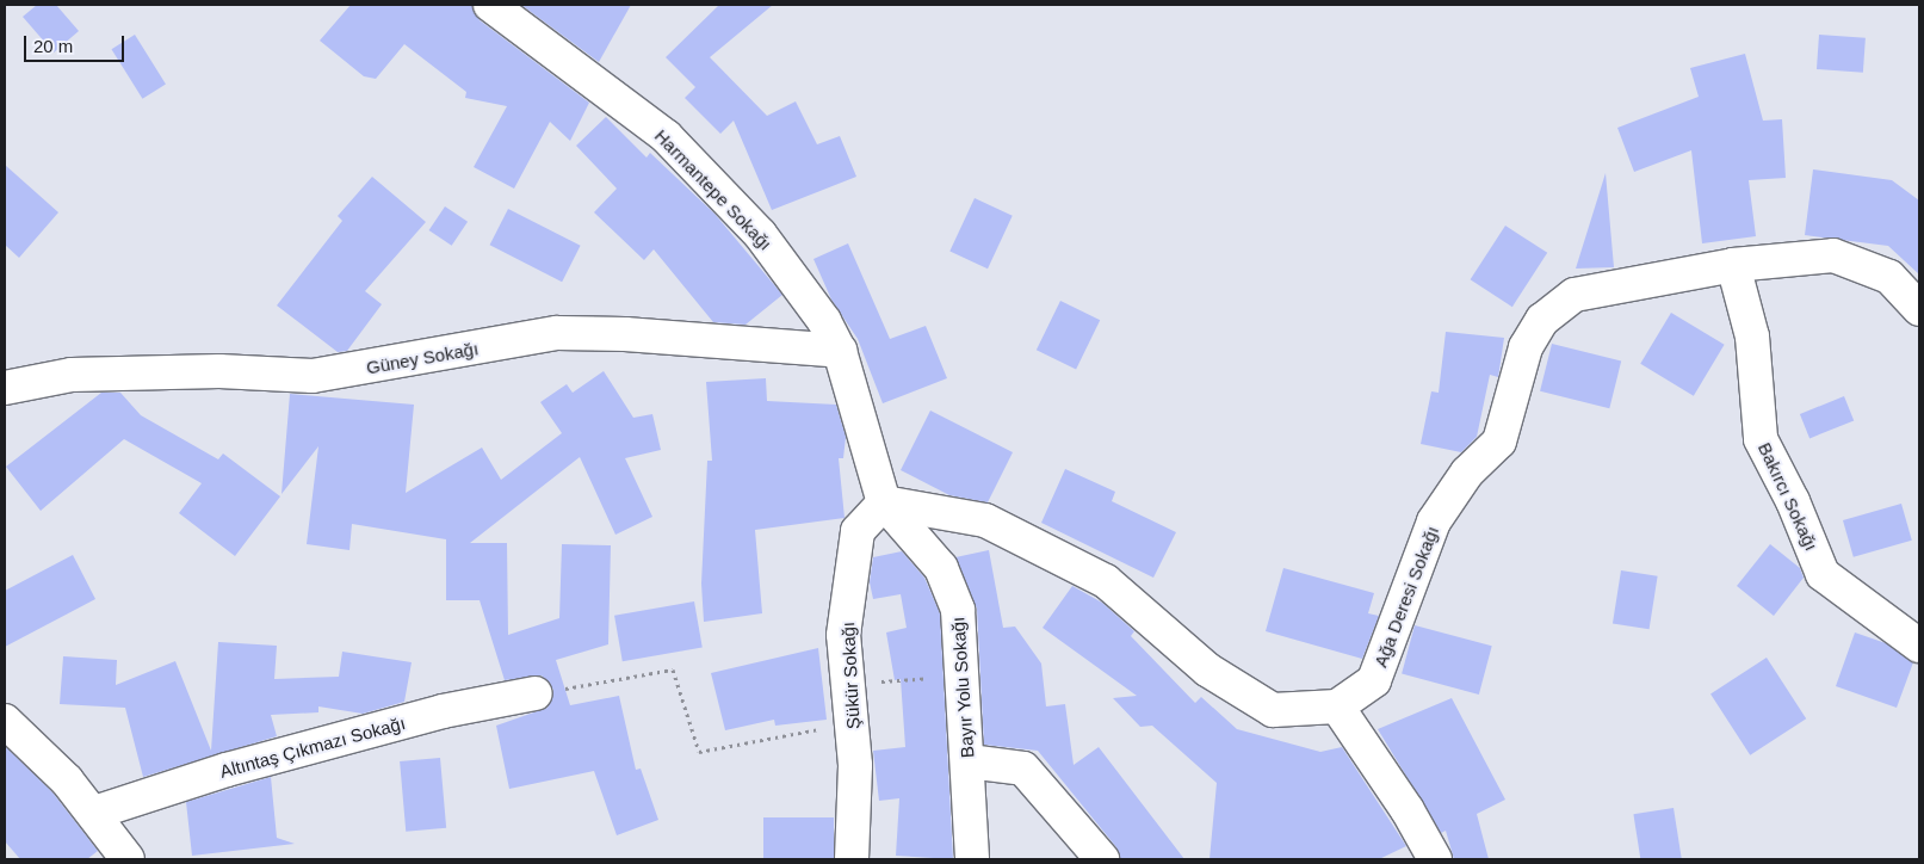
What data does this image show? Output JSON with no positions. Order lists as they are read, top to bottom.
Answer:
{
  "streets": {
    "street": [
      "Harmantepe Sokağı",
      "Güney Sokağı",
      "Bakırcı Sokağı",
      "Ağa Deresi Sokağı",
      "Şükür Sokağı",
      "Bayır Yolu Sokağı",
      "Altıntaş Çıkmazı Sokağı"
    ]
  },
  "crossings": [
    ["Harmantepe Sokağı", "Güney Sokağı"],
    ["Harmantepe Sokağı", "Şükür Sokağı"],
    ["Harmantepe Sokağı", "Bayır Yolu Sokağı"],
    ["Bakırcı Sokağı", "Ağa Deresi Sokağı"],
    ["Şükür Sokağı", "Bayır Yolu Sokağı"]
  ],
  "scale_bar": "20 m"
}
